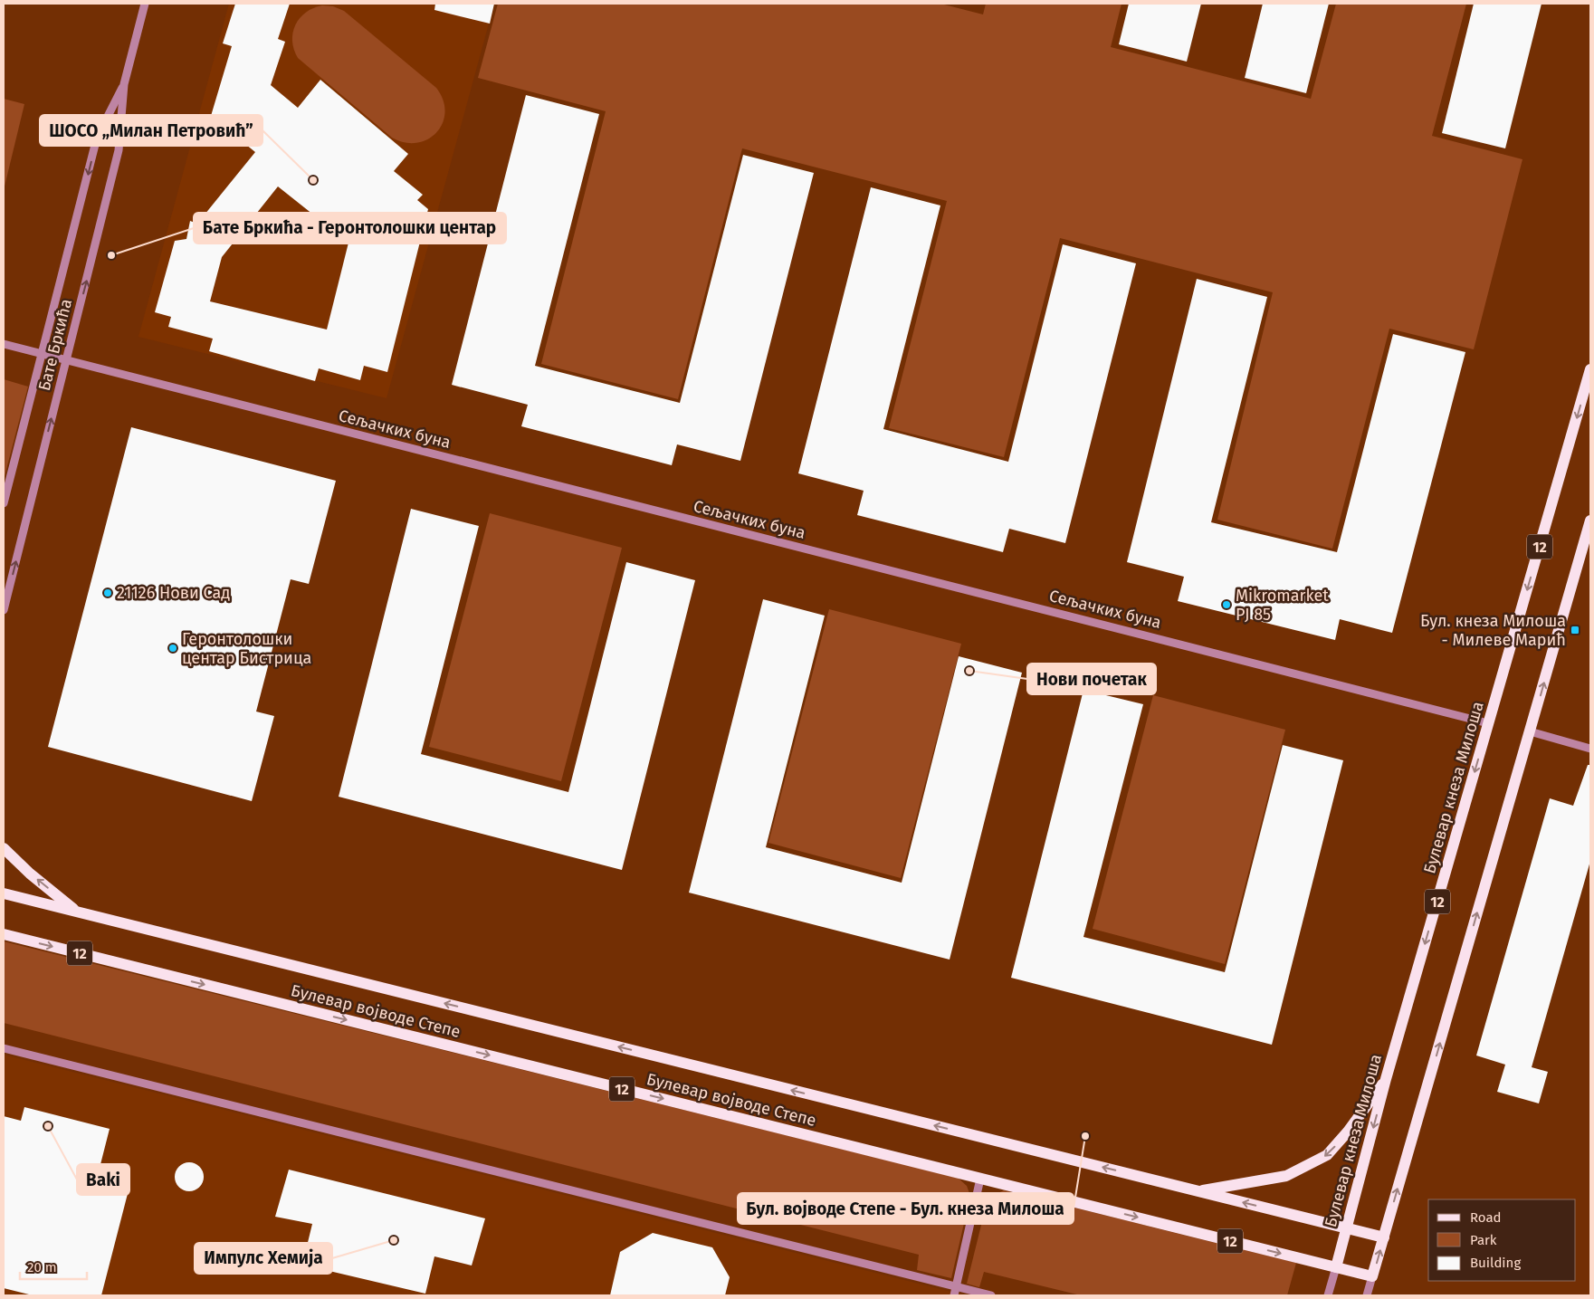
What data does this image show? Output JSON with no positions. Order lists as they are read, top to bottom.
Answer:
{
  "streets": {
    "main road": ["12", "Булевар кнеза Милоша", "Булевар војводе Степе"],
    "street": ["Бате Бркића", "Сељачких буна"]
  },
  "crossings": [
    ["Бате Бркића", "Сељачких буна"],
    ["Сељачких буна", "Булевар кнеза Милоша"],
    ["12", "Булевар кнеза Милоша"],
    ["12", "Булевар војводе Степе"],
    ["Булевар кнеза Милоша", "Булевар војводе Степе"]
  ],
  "places": {
    "other": [
      "ШОСО „Милан Петровић”",
      "Бате Бркића - Геронтолошки центар",
      "21126 Нови Сад",
      "Mikromarket PJ 85",
      "Геронтолошки центар Бистрица",
      "Нови почетак",
      "Baki",
      "Бул. војводе Степе - Бул. кнеза Милоша",
      "Импулс Хемија"
    ],
    "transit": ["Бул. кнеза Милоша - Милеве Марић"]
  },
  "legend": ["Road", "Park", "Building"],
  "scale_bar": "20 m"
}
